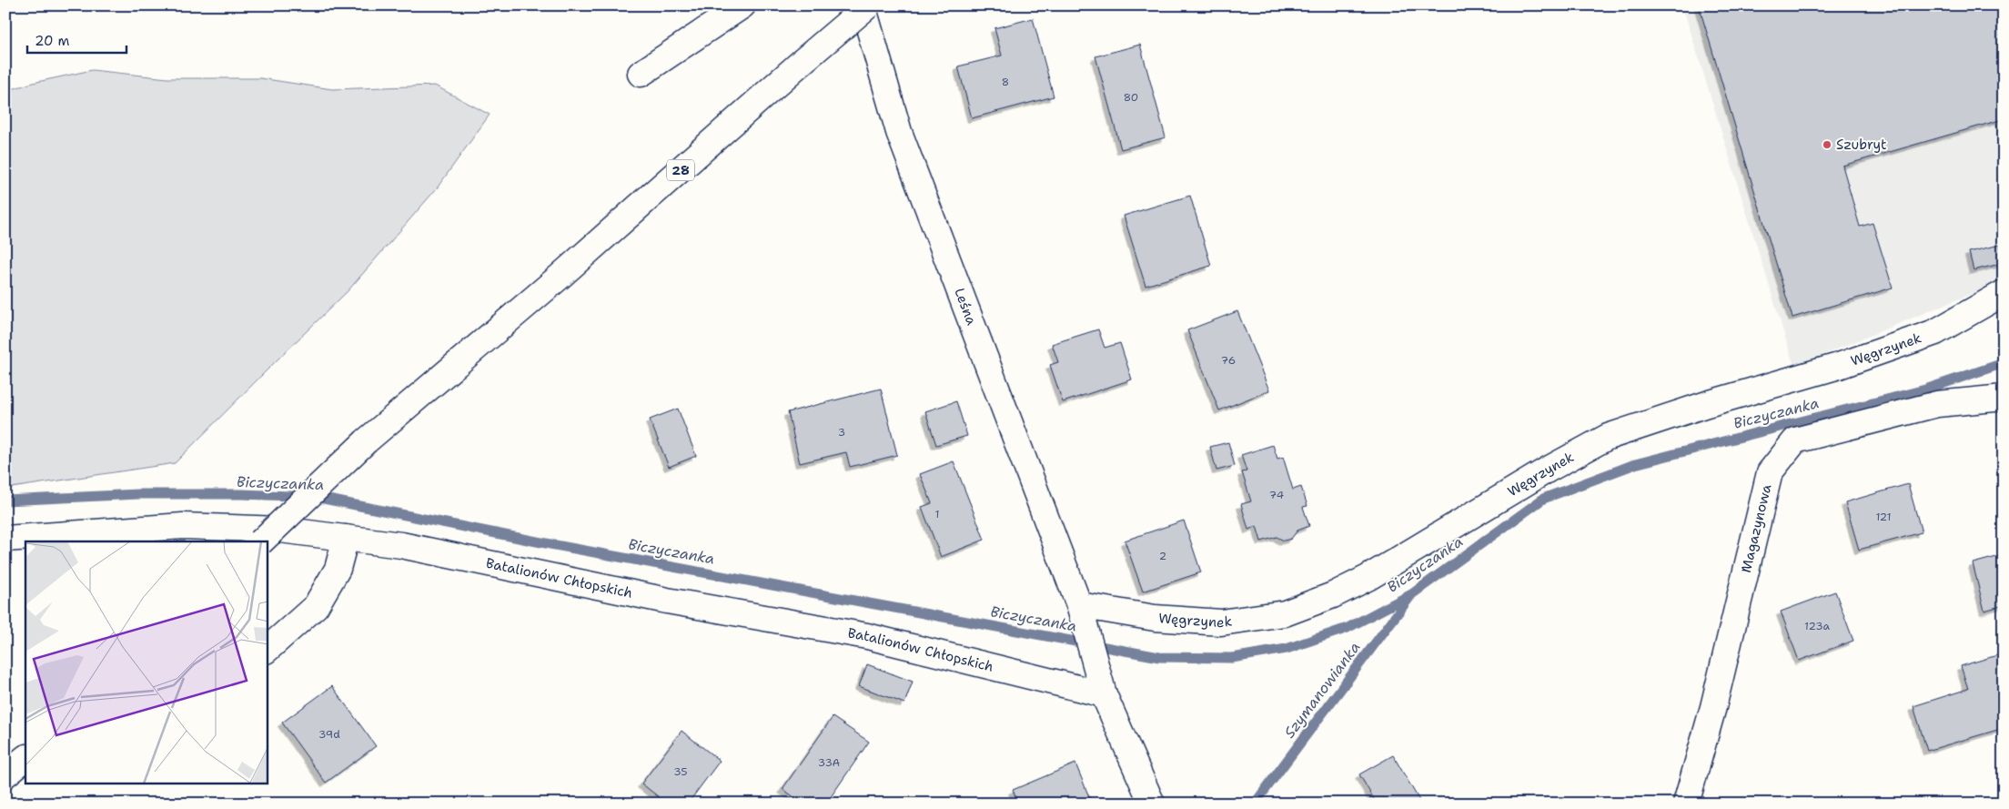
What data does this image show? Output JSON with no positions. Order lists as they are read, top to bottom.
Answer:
{
  "streets": {
    "street": [
      "28",
      "Leśna",
      "Węgrzynek",
      "Magazynowa",
      "Batalionów Chłopskich"
    ]
  },
  "crossings": [
    ["Leśna", "Węgrzynek"]
  ],
  "water": ["Biczyczanka", "Szymanowianka"],
  "places": ["Szubryt"],
  "house_numbers": [
    "8",
    "80",
    "76",
    "3",
    "74",
    "1",
    "121",
    "2",
    "123a",
    "39d",
    "33A",
    "35"
  ],
  "scale_bar": "20 m"
}
